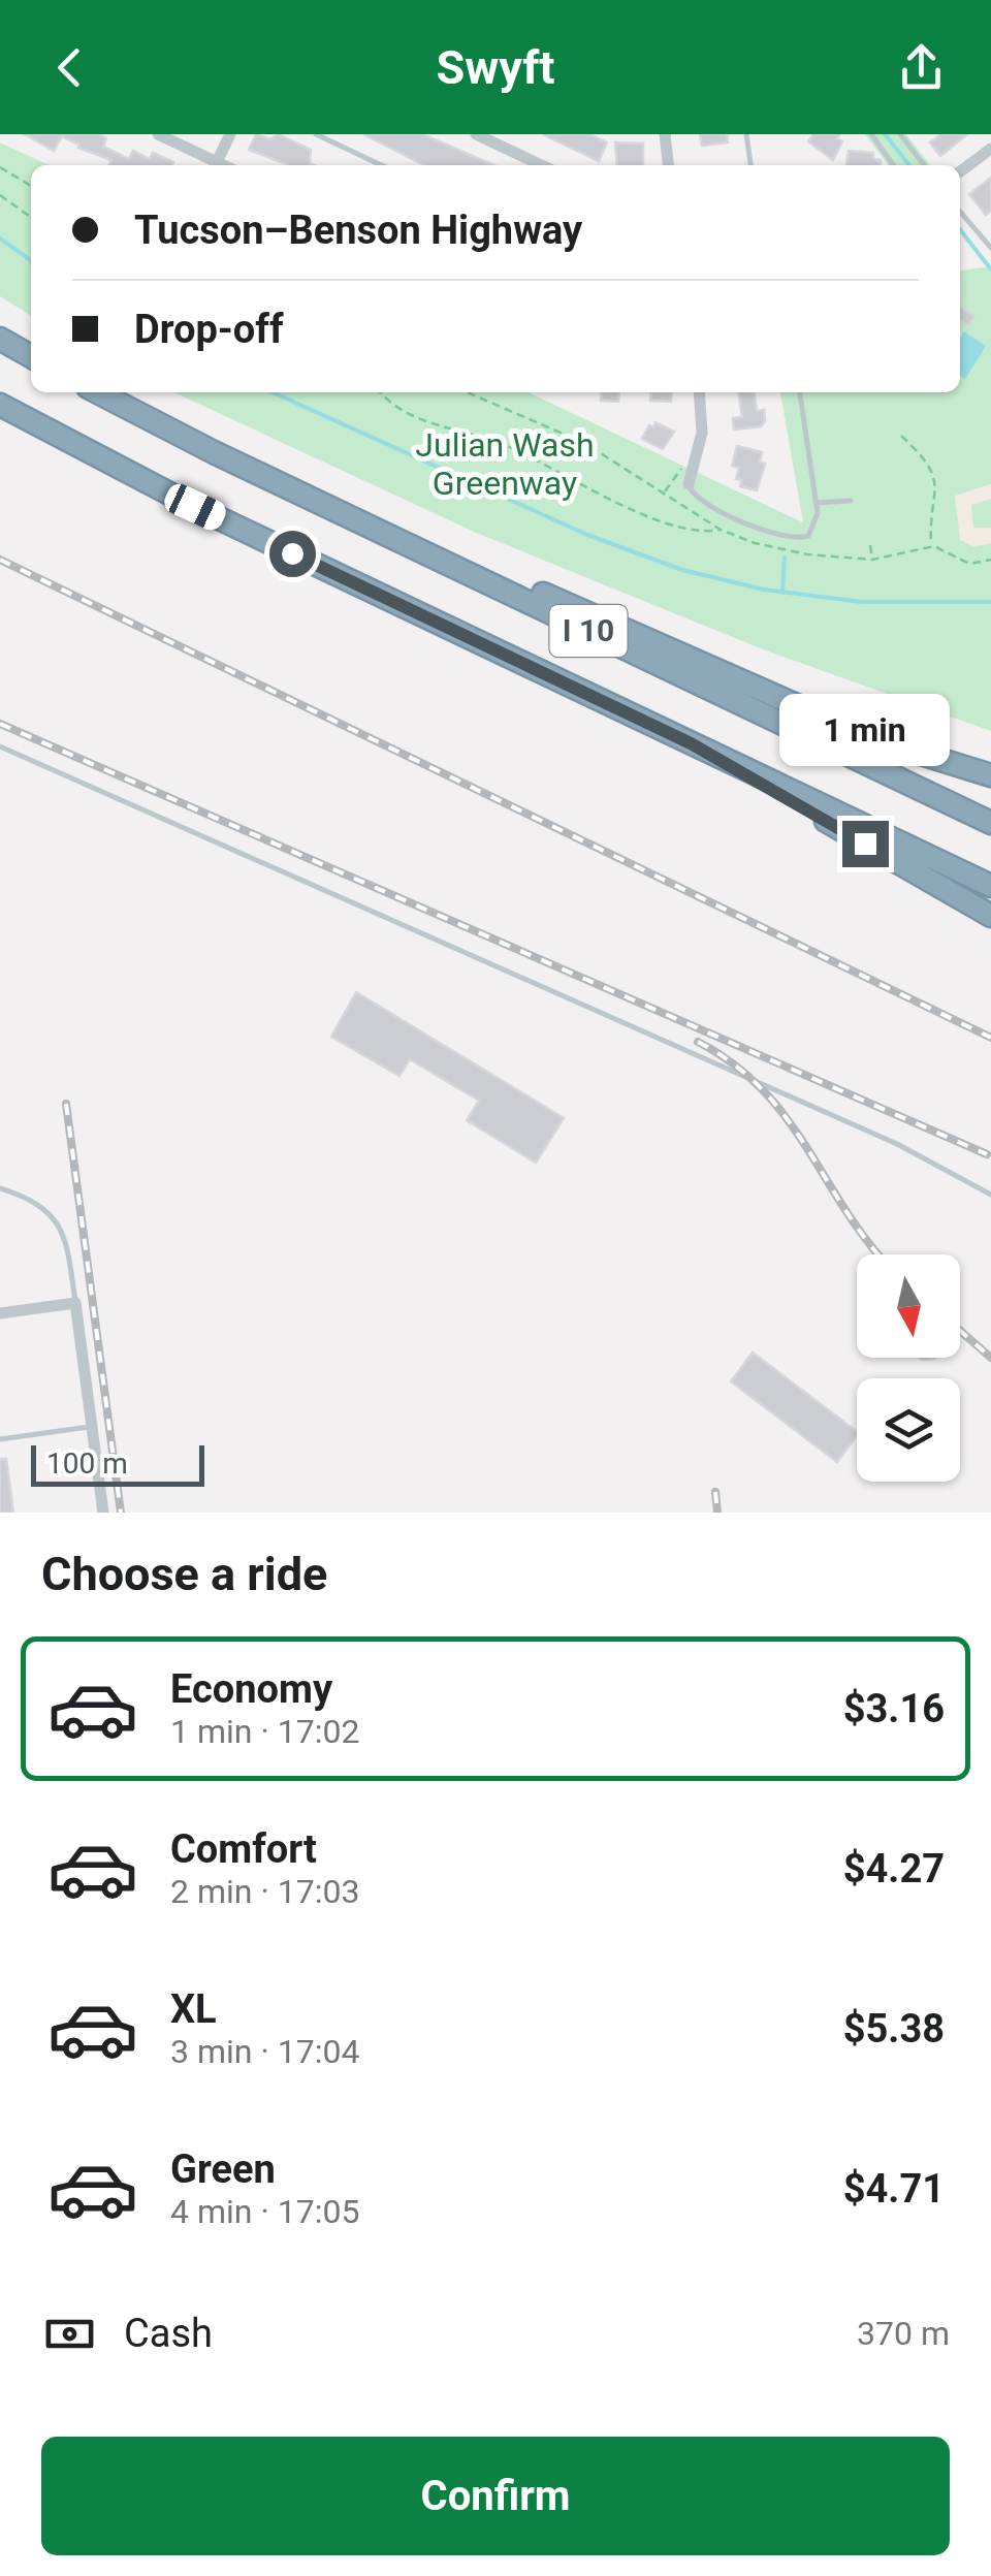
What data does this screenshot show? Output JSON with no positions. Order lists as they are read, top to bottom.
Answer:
{
  "streets": {
    "highway": ["I 10"]
  },
  "parks": ["Julian Wash Greenway"],
  "scale_bar": "100 m",
  "north": "bottom",
  "page": {
    "header": "Swyft",
    "banner": ["Tucson–Benson Highway", "Drop-off"],
    "bubble": "1 min",
    "scale": "100 m",
    "heading": "Choose a ride",
    "list": [
      {
        "name": "Economy",
        "note": "1 min · 17:02",
        "value": "$3.16"
      },
      {
        "name": "Comfort",
        "note": "2 min · 17:03",
        "value": "$4.27"
      },
      {
        "name": "XL",
        "note": "3 min · 17:04",
        "value": "$5.38"
      },
      {
        "name": "Green",
        "note": "4 min · 17:05",
        "value": "$4.71"
      }
    ],
    "pay": ["Cash", "370 m"],
    "buttons": "Confirm"
  }
}
